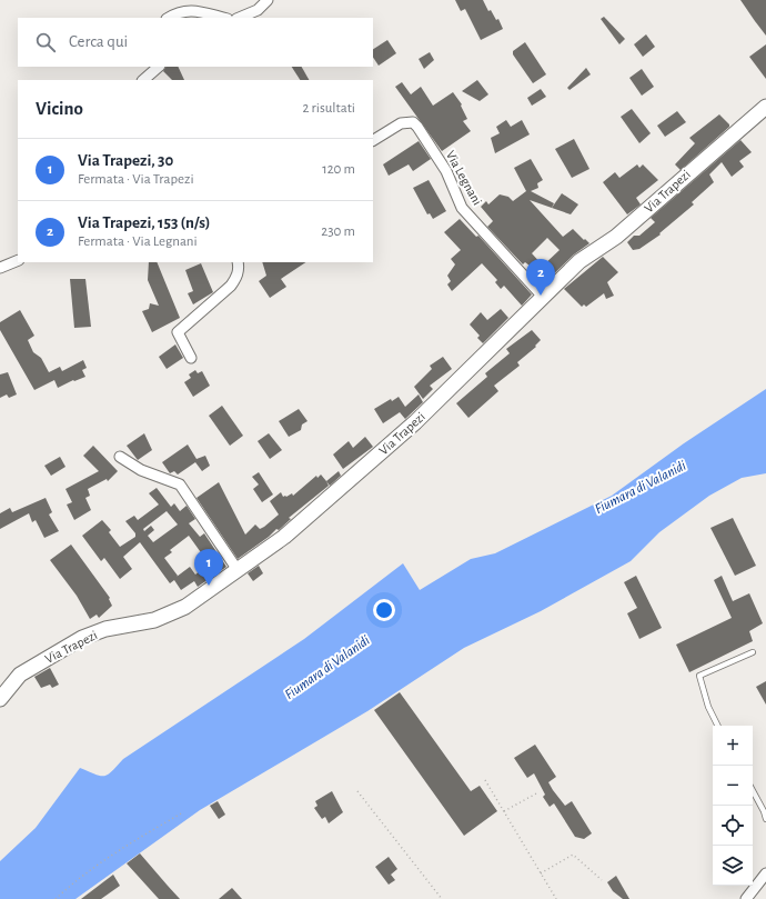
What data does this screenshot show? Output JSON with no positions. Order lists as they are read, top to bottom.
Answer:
{
  "streets": {
    "street": ["Via Legnani", "Via Trapezi"]
  },
  "crossings": [
    ["Via Legnani", "Via Trapezi"]
  ],
  "water": ["Fiumara di Valanidi"],
  "page": {
    "search": "Cerca qui",
    "heading": ["Vicino", "2 risultati"],
    "list": [
      {
        "mark": "1",
        "name": "Via Trapezi, 30",
        "note": "Fermata · Via Trapezi",
        "value": "120 m"
      },
      {
        "mark": "2",
        "name": "Via Trapezi, 153 (n/s)",
        "note": "Fermata · Via Legnani",
        "value": "230 m"
      }
    ],
    "pins": ["2", "1"],
    "map_buttons": ["+", "−"]
  }
}
